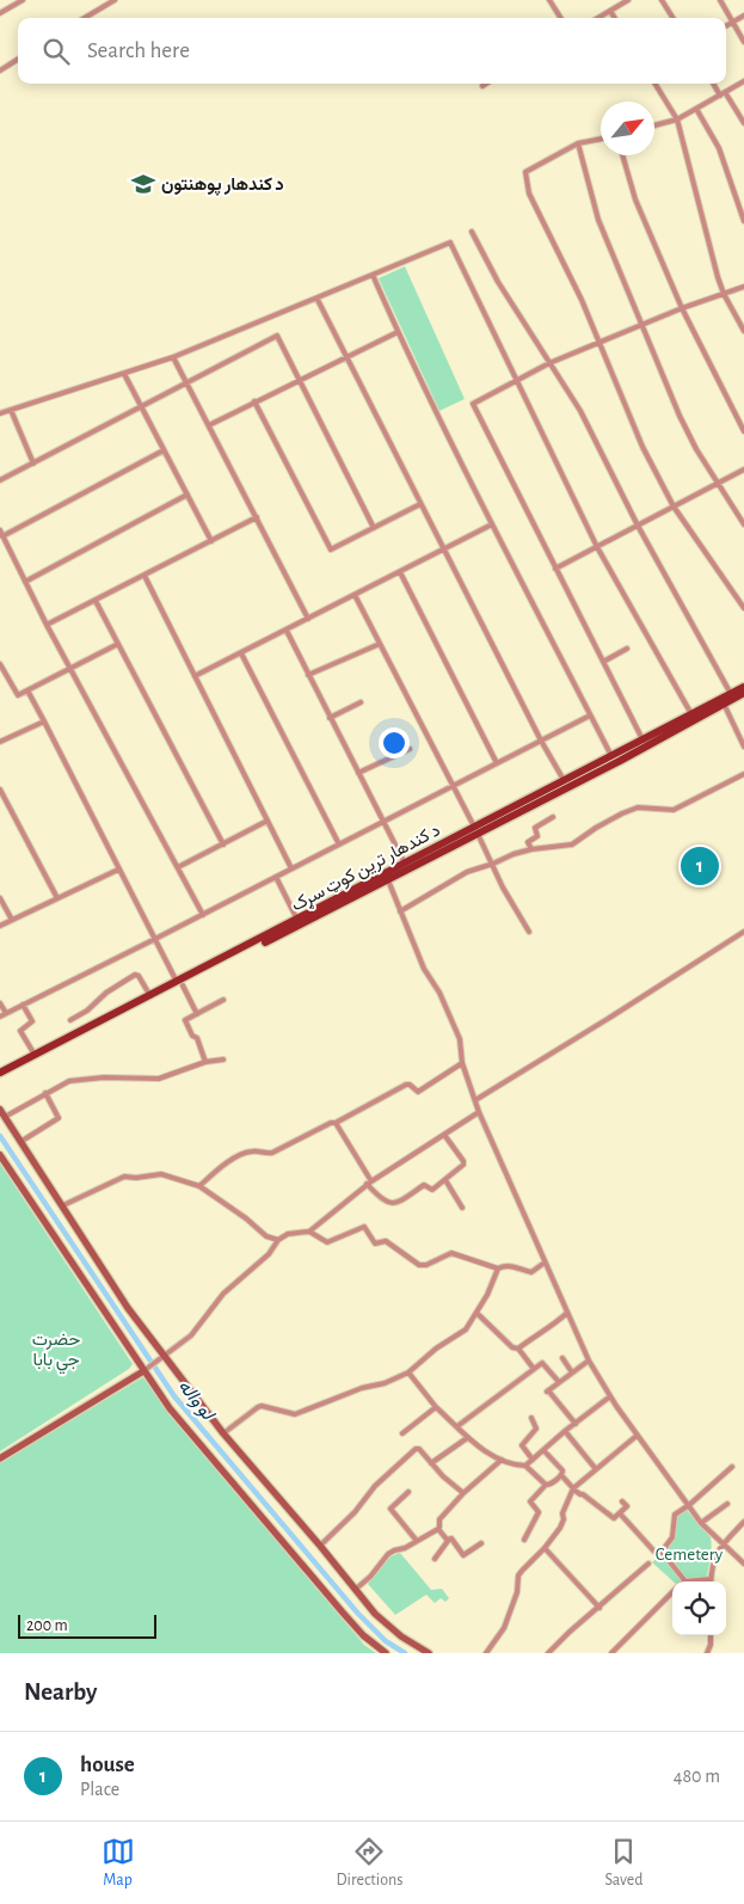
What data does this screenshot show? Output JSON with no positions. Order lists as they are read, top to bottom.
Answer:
{
  "streets": {
    "main road": ["د کندهار ترين کوټ سړک"]
  },
  "water": ["لو واله"],
  "parks": ["حضرت جي بابا", "Cemetery"],
  "places": {
    "school or university": ["د کندهار پوهنتون"]
  },
  "scale_bar": "200 m",
  "north": "top right",
  "page": {
    "search": "Search here",
    "pins": "1",
    "scale": "200 m",
    "heading": "Nearby",
    "list": [
      {
        "mark": "1",
        "name": "house",
        "note": "Place",
        "value": "480 m"
      }
    ],
    "nav": ["Map", "Directions", "Saved"]
  }
}
